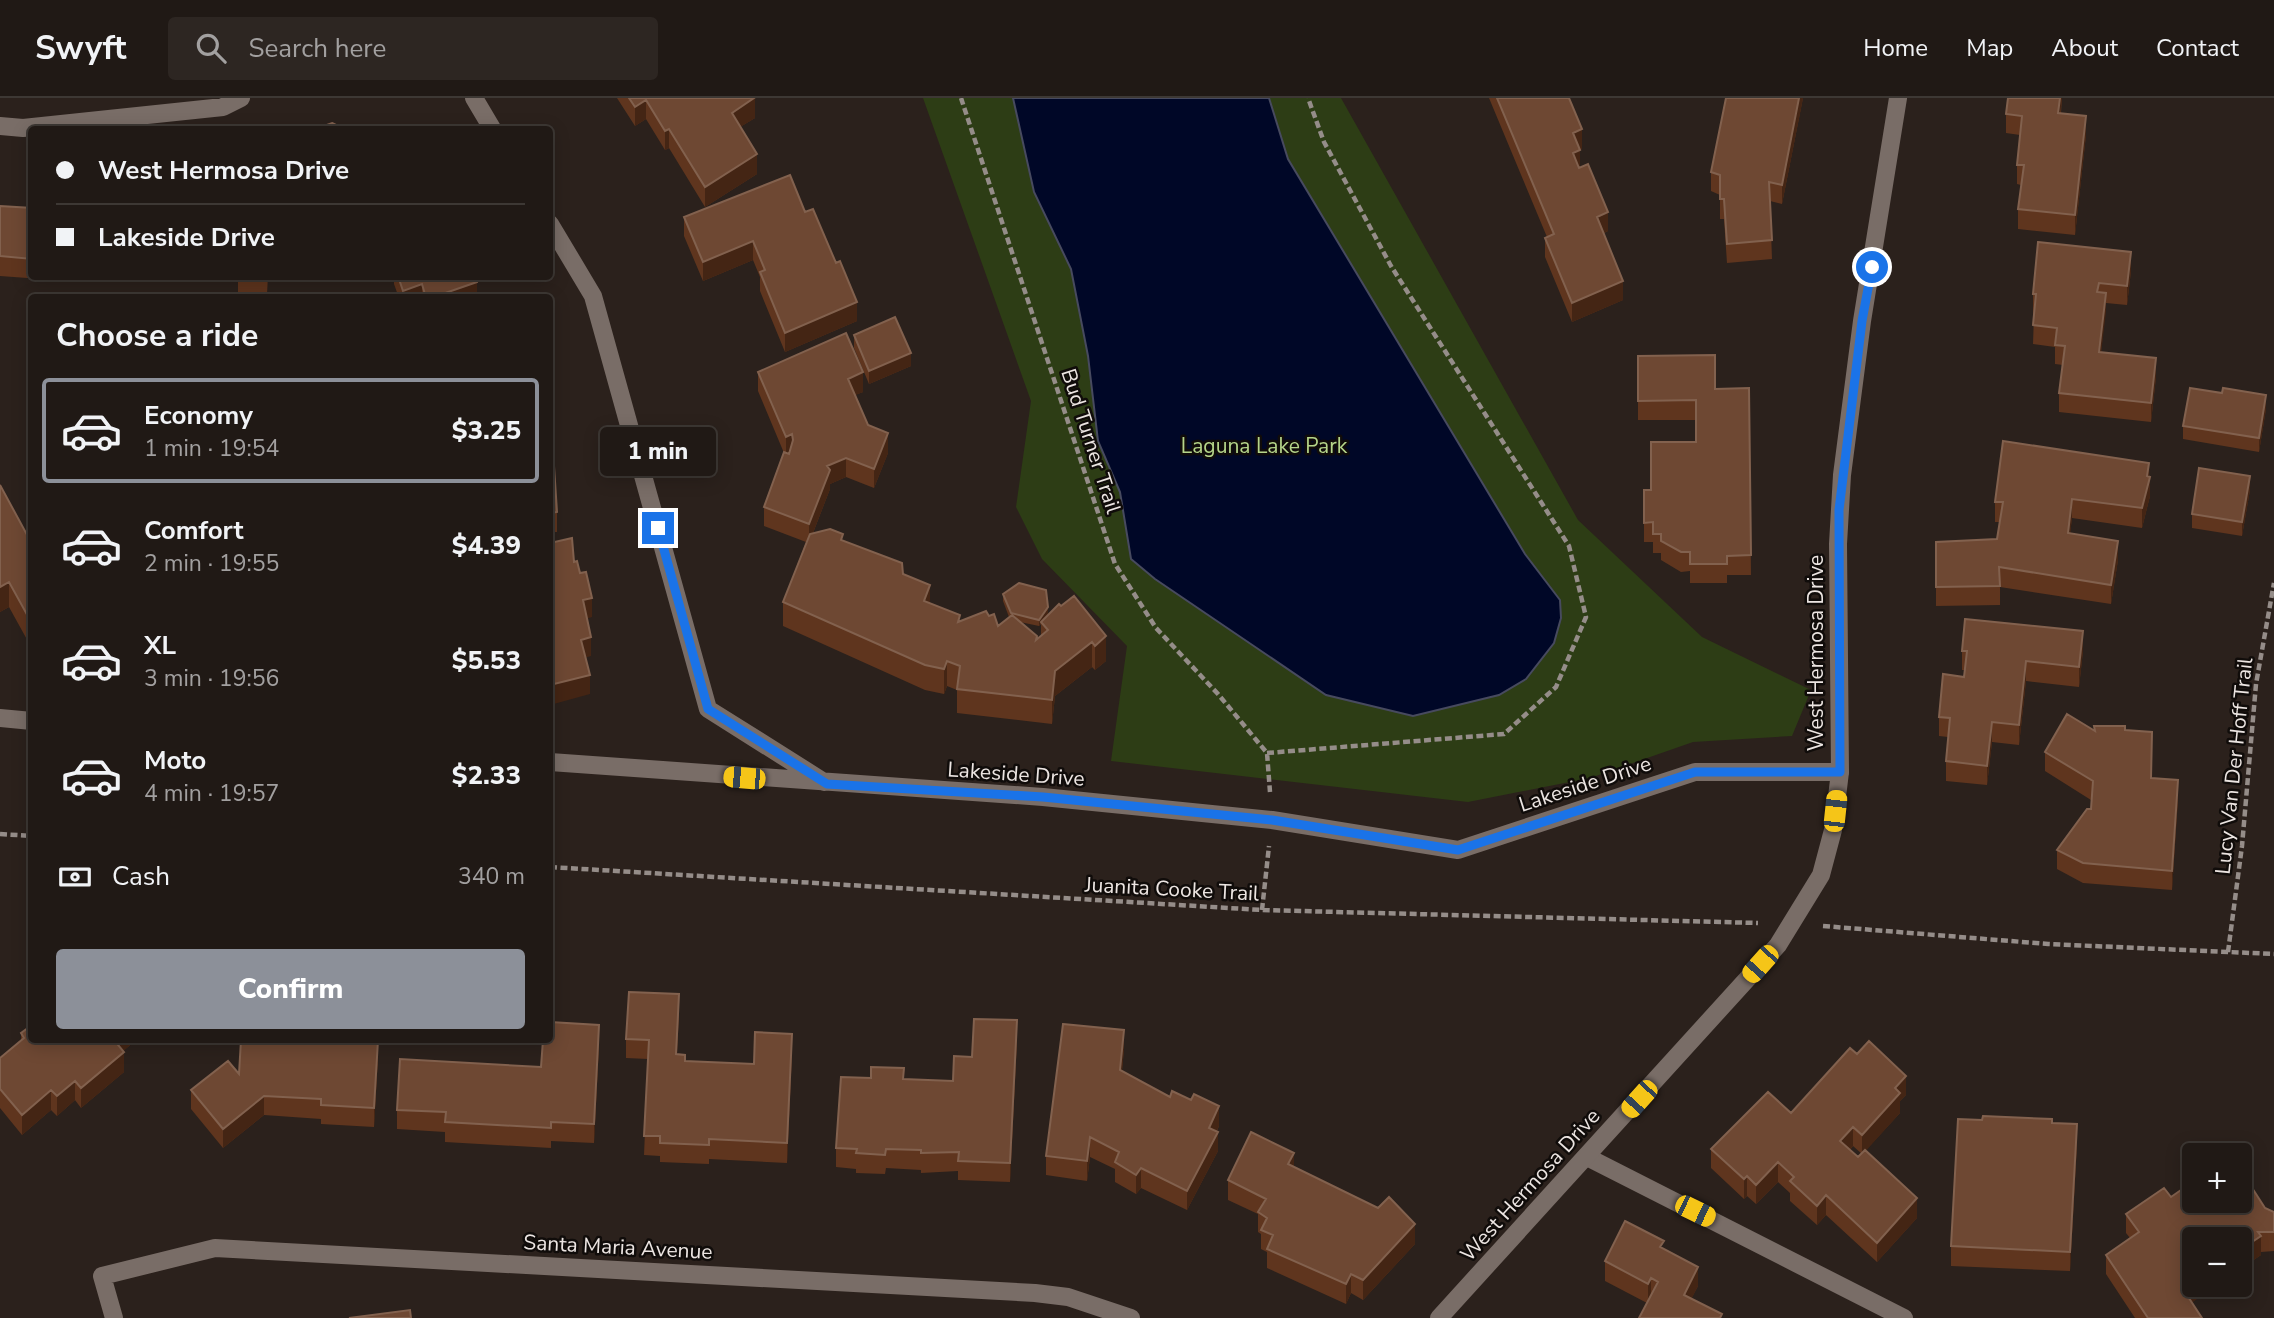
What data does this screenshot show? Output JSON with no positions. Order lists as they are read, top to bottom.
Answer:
{
  "streets": {
    "street": ["West Hermosa Drive", "Lakeside Drive", "Santa Maria Avenue"],
    "path": ["Bud Turner Trail", "Lucy Van Der Hoff Trail", "Juanita Cooke Trail"]
  },
  "crossings": [
    ["West Hermosa Drive", "Lakeside Drive"],
    ["West Hermosa Drive", "Juanita Cooke Trail"],
    ["Lucy Van Der Hoff Trail", "Juanita Cooke Trail"]
  ],
  "parks": ["Laguna Lake Park"],
  "page": {
    "header": "Swyft",
    "search": "Search here",
    "nav": [
      "Home",
      "Map",
      "About",
      "Contact"
    ],
    "banner": ["West Hermosa Drive", "Lakeside Drive"],
    "heading": "Choose a ride",
    "list": [
      {
        "name": "Economy",
        "note": "1 min · 19:54",
        "value": "$3.25"
      },
      {
        "name": "Comfort",
        "note": "2 min · 19:55",
        "value": "$4.39"
      },
      {
        "name": "XL",
        "note": "3 min · 19:56",
        "value": "$5.53"
      },
      {
        "name": "Moto",
        "note": "4 min · 19:57",
        "value": "$2.33"
      }
    ],
    "bubble": "1 min",
    "pay": ["Cash", "340 m"],
    "buttons": "Confirm",
    "map_buttons": ["+", "−"]
  }
}
